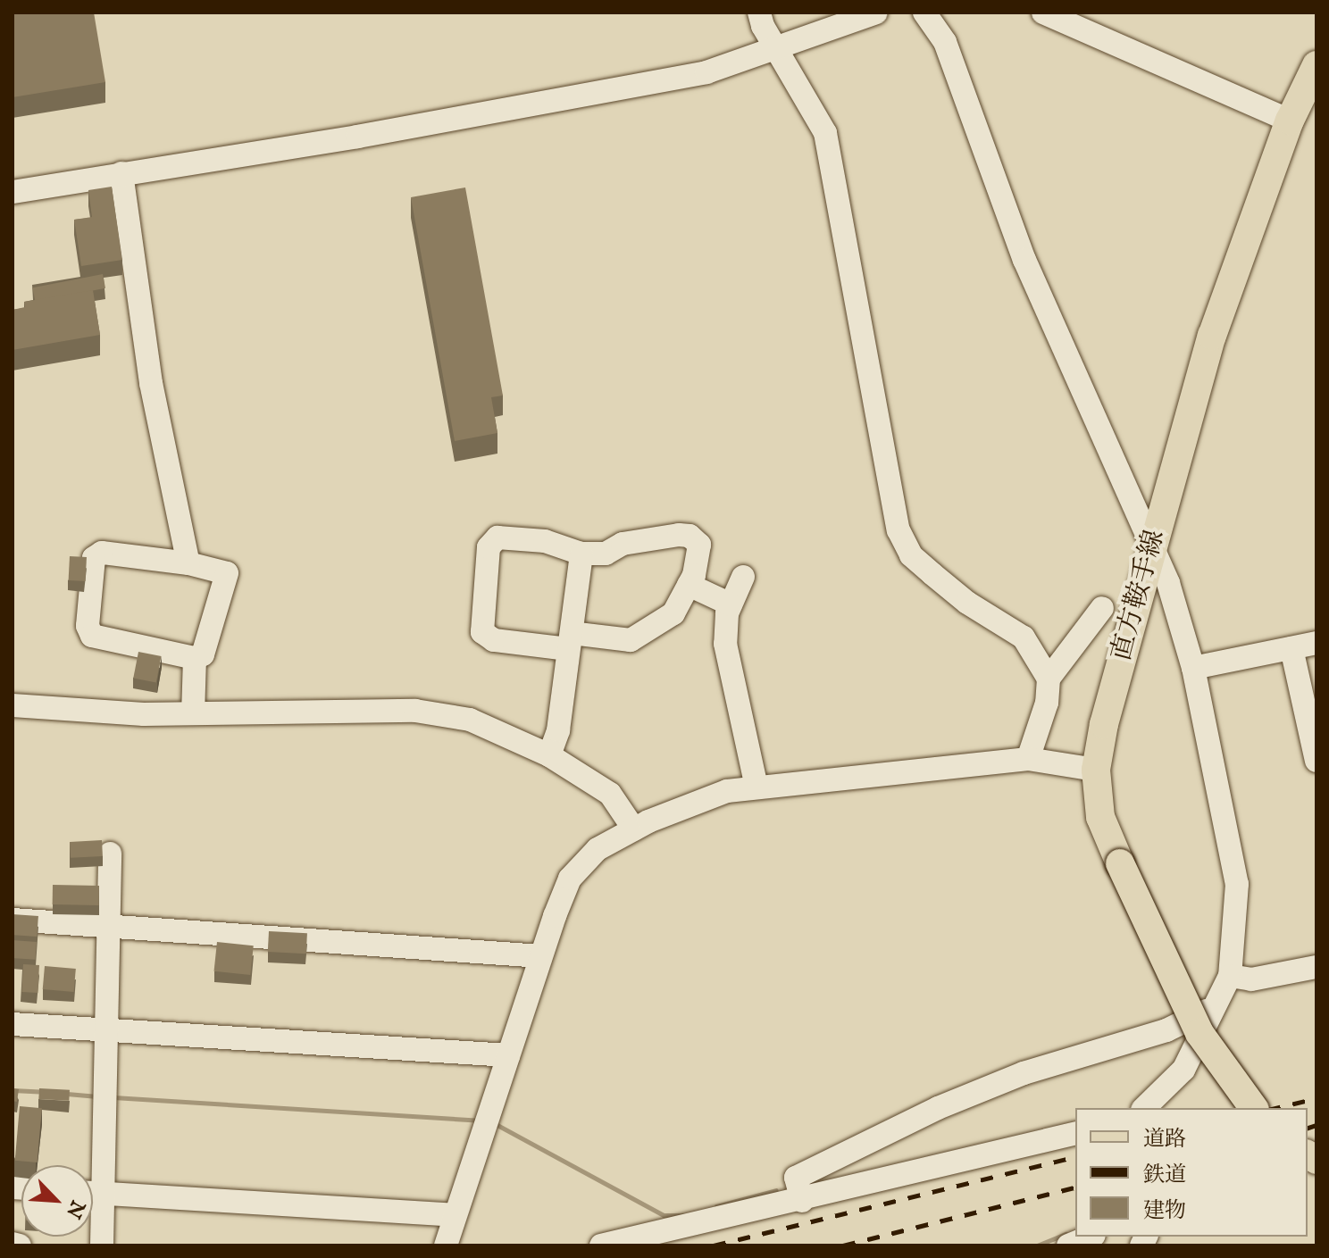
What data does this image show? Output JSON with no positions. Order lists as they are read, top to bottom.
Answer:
{
  "streets": {
    "main road": ["直方鞍手線"]
  },
  "legend": ["道路", "鉄道", "建物"],
  "north": "bottom right"
}
